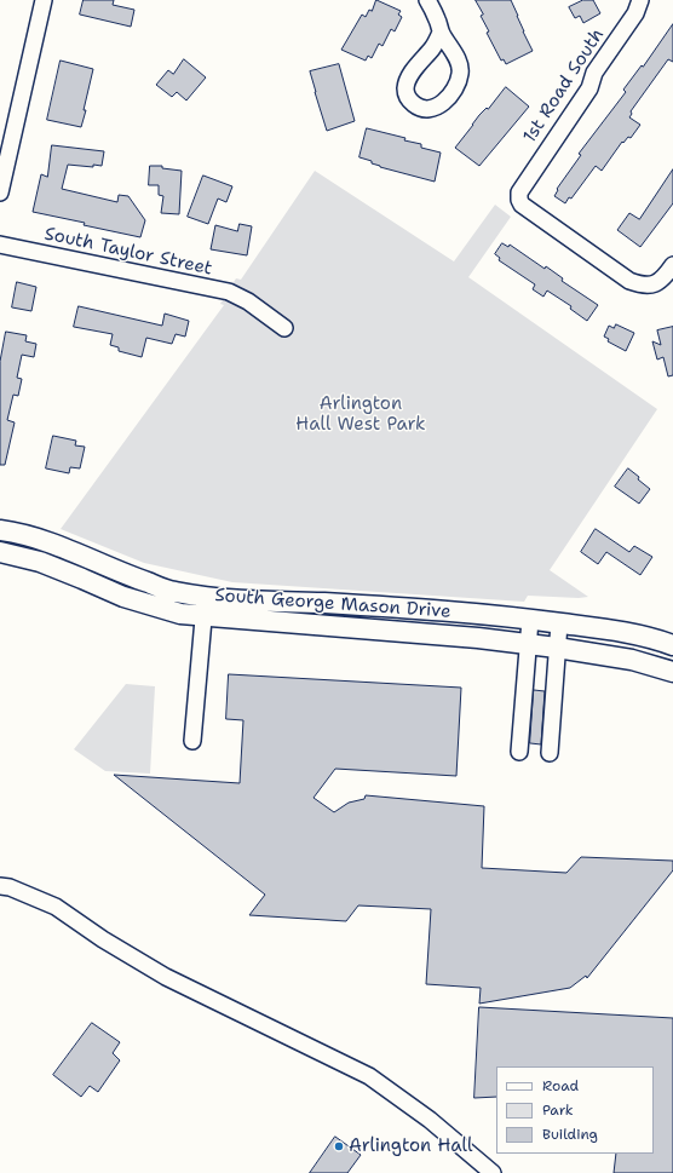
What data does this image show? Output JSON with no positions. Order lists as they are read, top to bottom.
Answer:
{
  "streets": {
    "main road": ["South George Mason Drive"],
    "street": ["1st Road South", "South Taylor Street"]
  },
  "parks": ["Arlington Hall West Park"],
  "places": ["Arlington Hall"],
  "legend": ["Road", "Park", "Building"]
}
